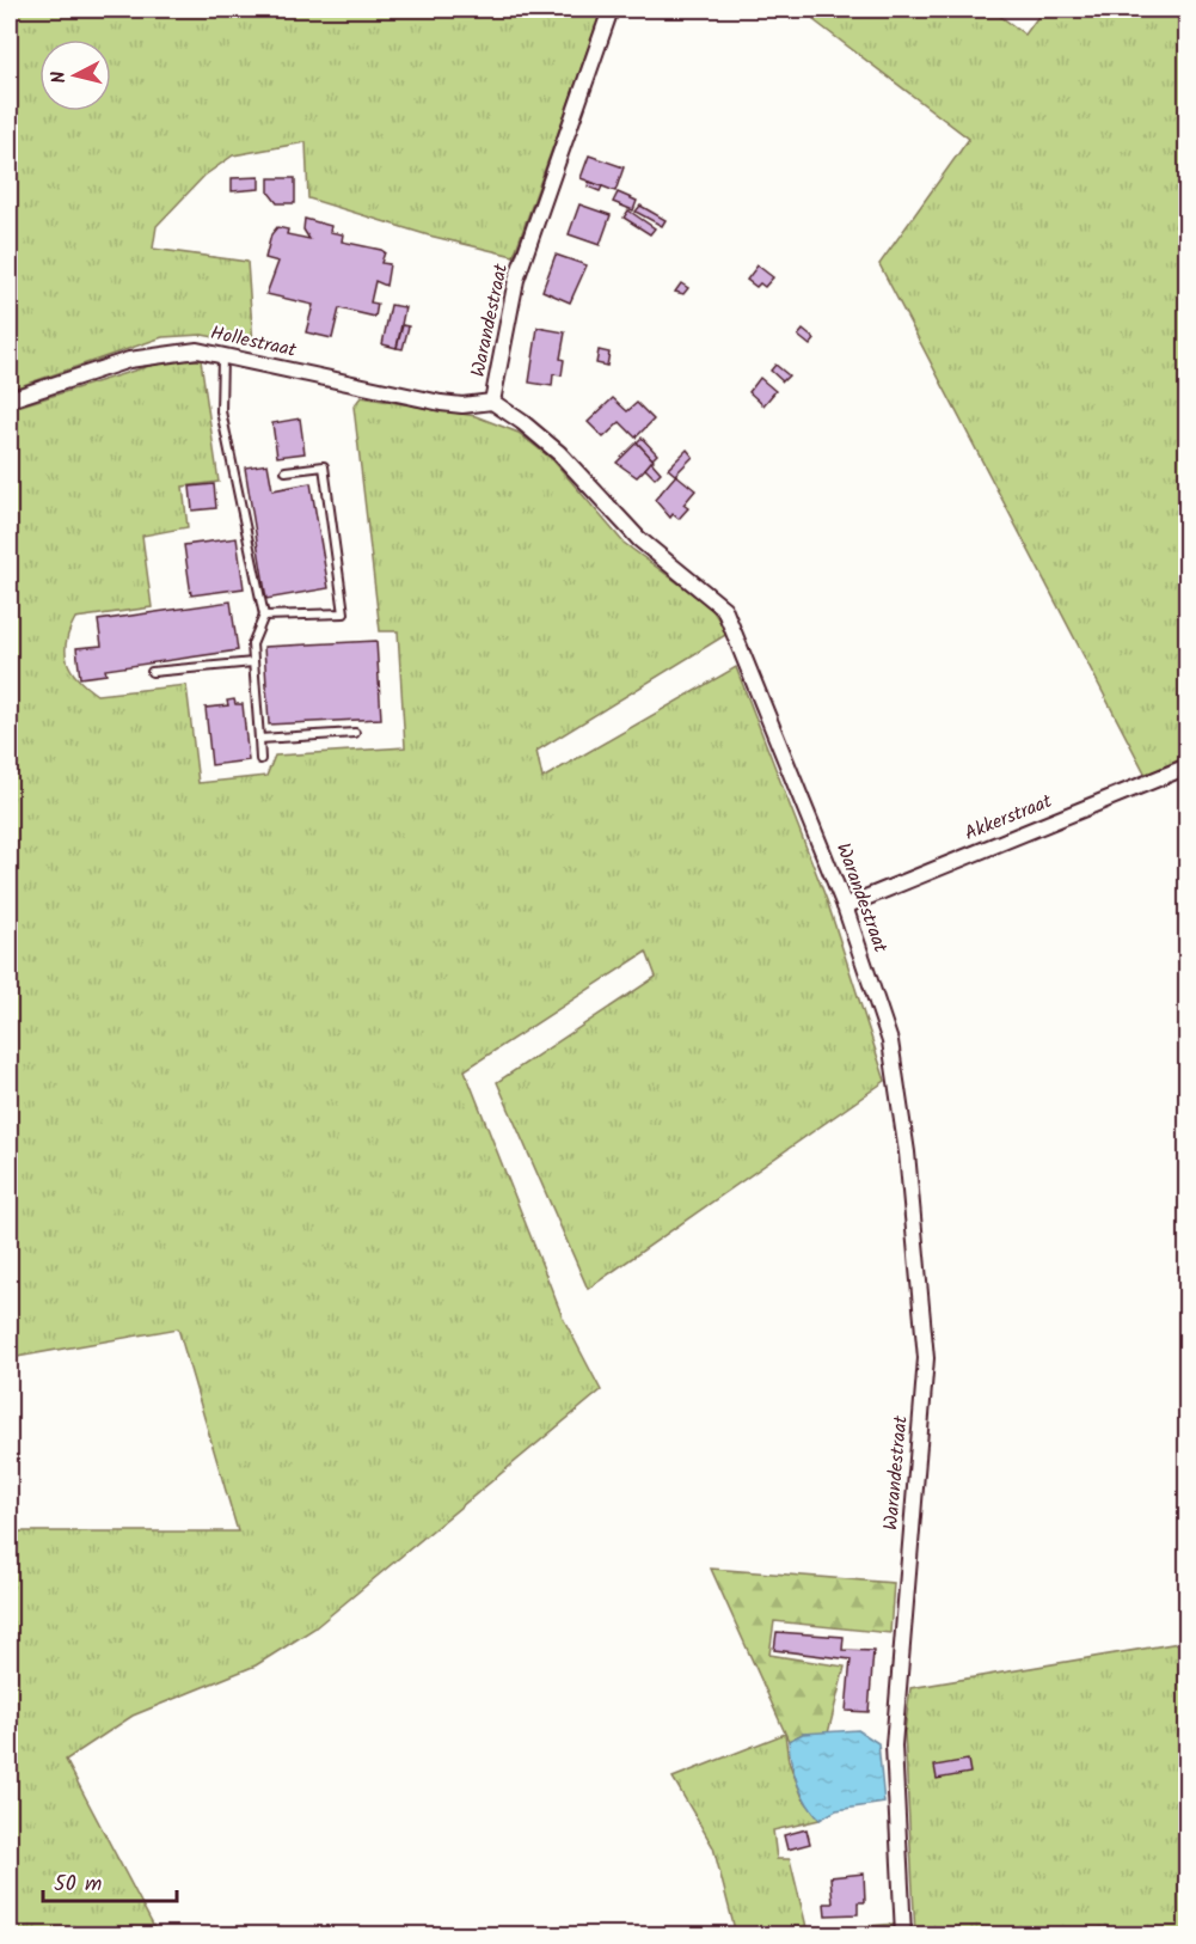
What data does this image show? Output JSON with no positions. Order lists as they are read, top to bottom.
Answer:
{
  "streets": {
    "street": ["Warandestraat", "Hollestraat", "Akkerstraat"]
  },
  "crossings": [
    ["Warandestraat", "Hollestraat"],
    ["Warandestraat", "Akkerstraat"]
  ],
  "scale_bar": "50 m",
  "north": "left"
}
